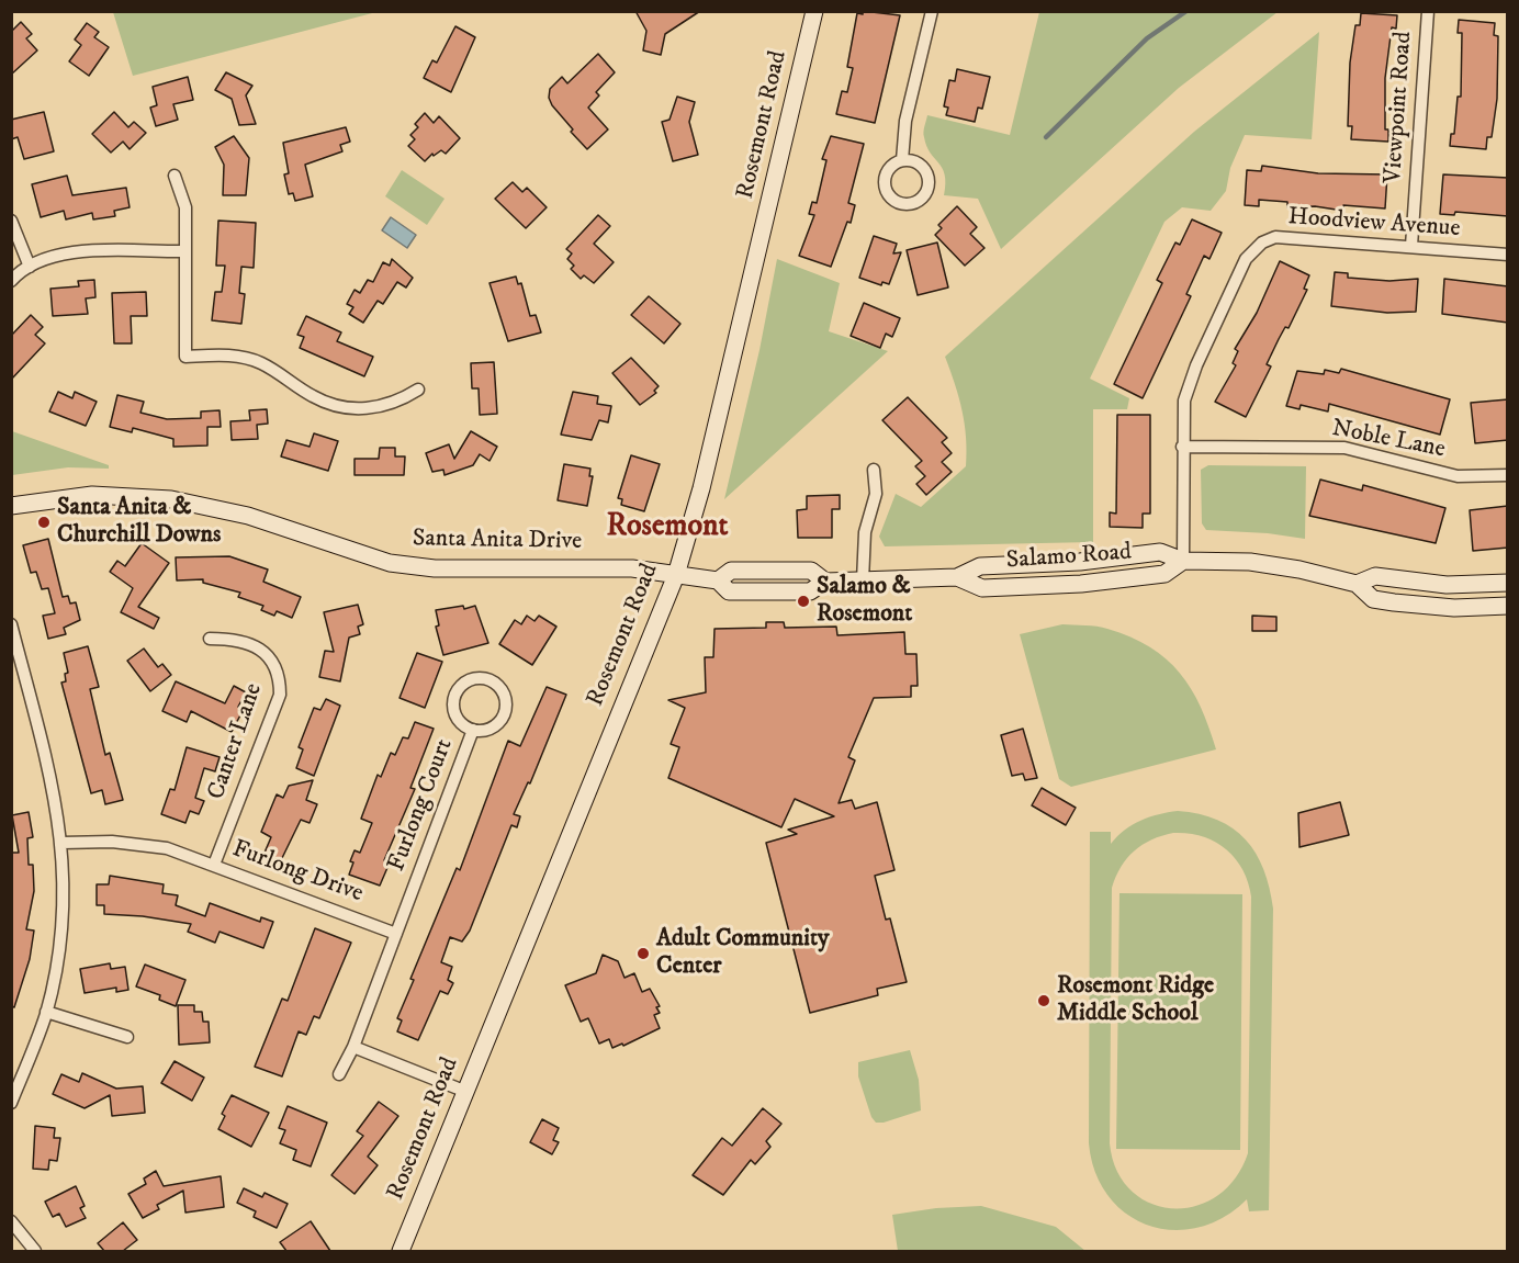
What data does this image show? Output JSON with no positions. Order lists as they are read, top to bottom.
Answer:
{
  "streets": {
    "main road": ["Rosemont Road", "Santa Anita Drive", "Salamo Road"],
    "street": [
      "Viewpoint Road",
      "Hoodview Avenue",
      "Noble Lane",
      "Canter Lane",
      "Furlong Court",
      "Furlong Drive"
    ]
  },
  "crossings": [
    ["Viewpoint Road", "Hoodview Avenue"],
    ["Rosemont Road", "Santa Anita Drive"],
    ["Rosemont Road", "Salamo Road"],
    ["Hoodview Avenue", "Noble Lane"],
    ["Hoodview Avenue", "Salamo Road"],
    ["Santa Anita Drive", "Salamo Road"],
    ["Canter Lane", "Furlong Drive"],
    ["Furlong Court", "Furlong Drive"]
  ],
  "districts": ["Rosemont"],
  "places": [
    "Santa Anita & Churchill Downs",
    "Salamo & Rosemont",
    "Adult Community Center",
    "Rosemont Ridge Middle School"
  ]
}
